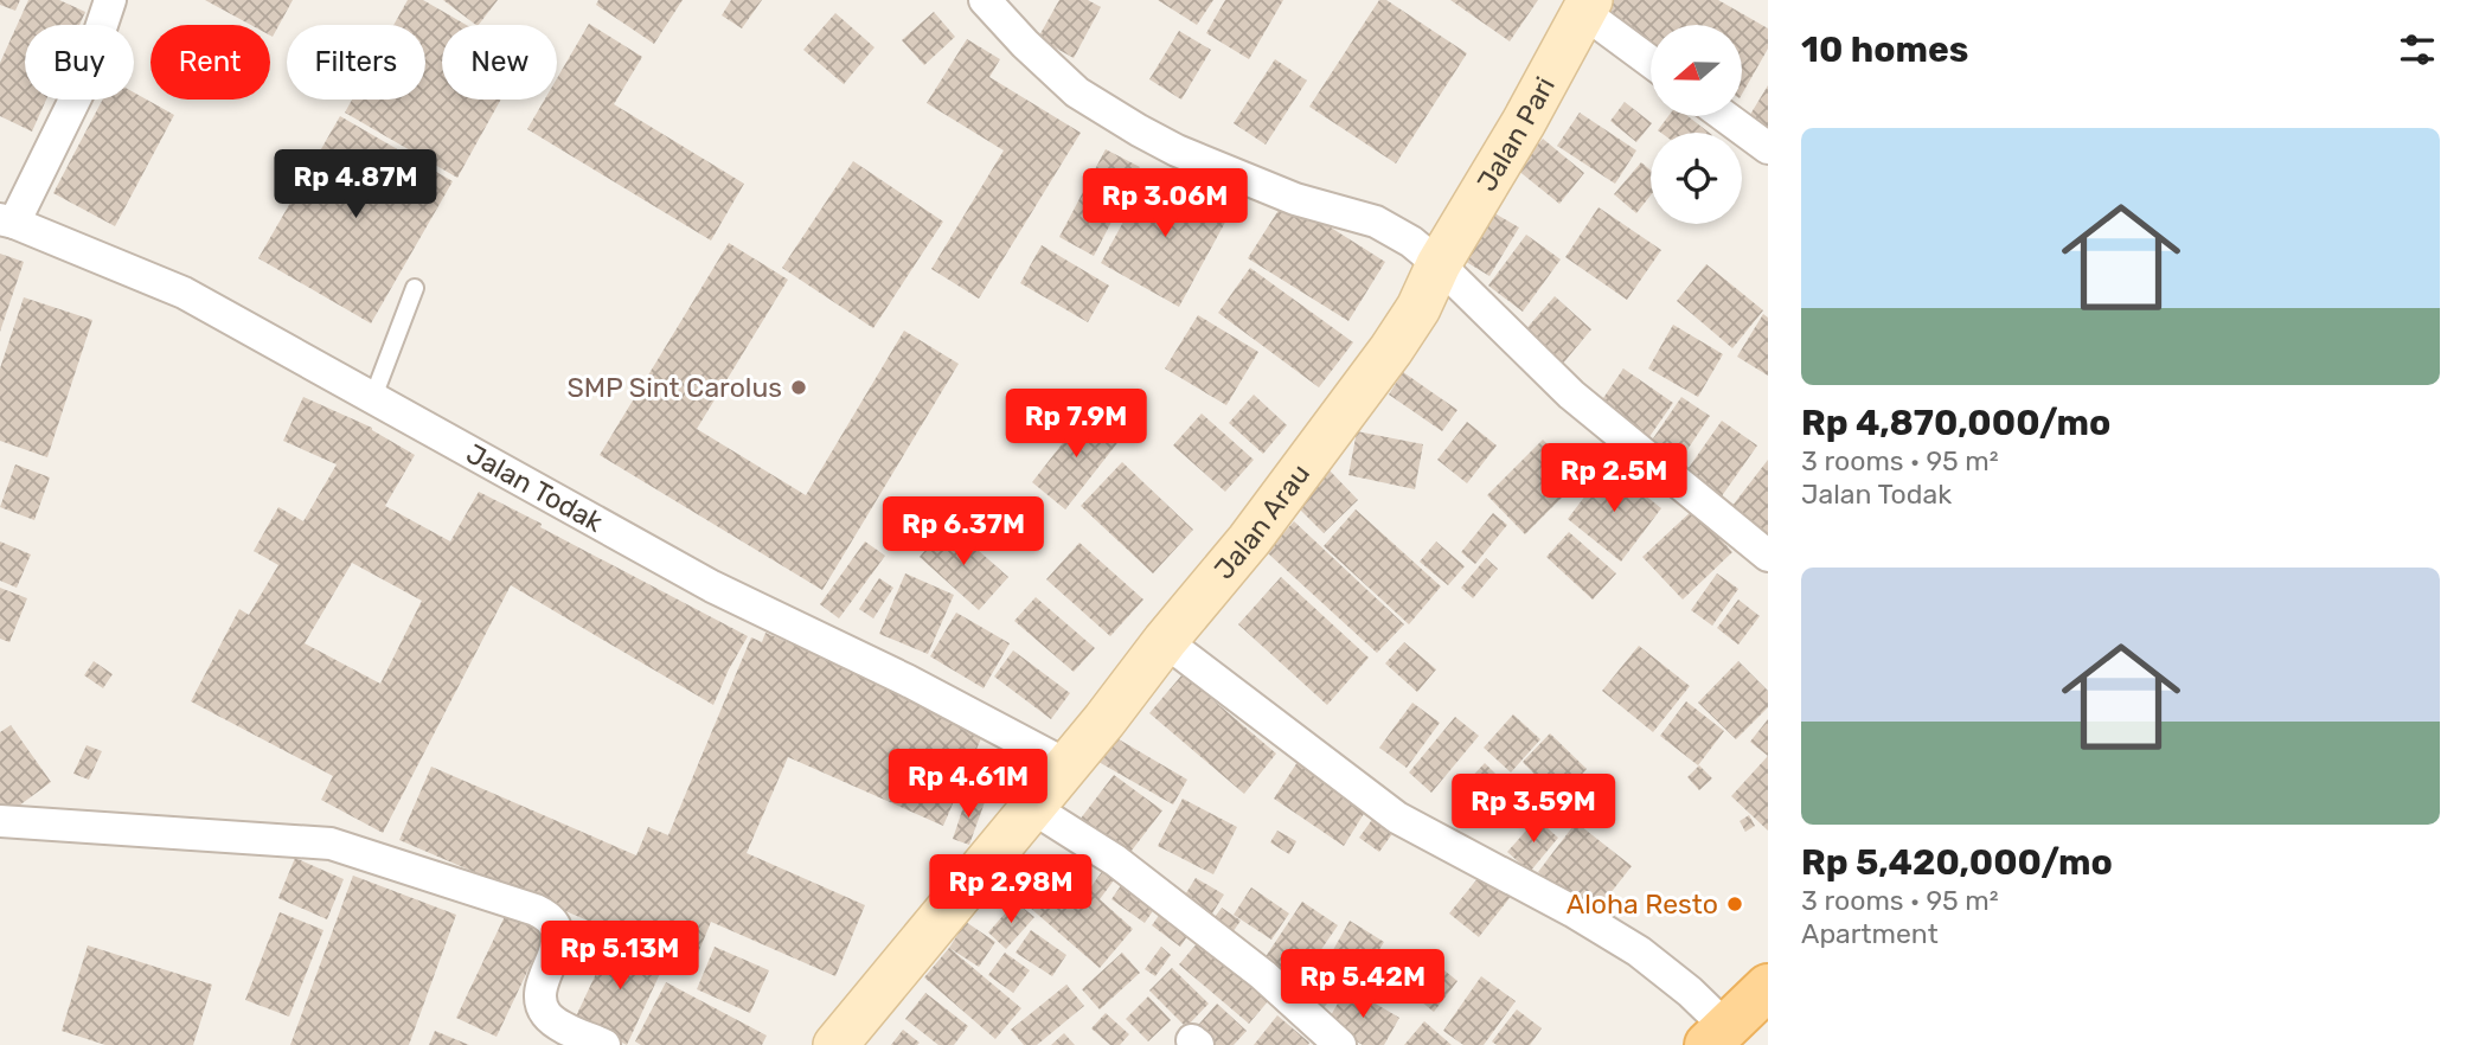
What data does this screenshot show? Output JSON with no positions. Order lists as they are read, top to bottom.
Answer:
{
  "streets": {
    "street": ["Jalan Pari", "Jalan Todak", "Jalan Arau"]
  },
  "crossings": [
    ["Jalan Pari", "Jalan Arau"],
    ["Jalan Todak", "Jalan Arau"]
  ],
  "places": ["SMP Sint Carolus", "Aloha Resto"],
  "north": "left",
  "page": {
    "heading": "10 homes",
    "chip": [
      "Buy",
      "Rent",
      "Filters",
      "New"
    ],
    "list": [
      {
        "name": "Rp 4,870,000/mo",
        "note": "3 rooms · 95 m² · Jalan Todak"
      },
      {
        "name": "Rp 5,420,000/mo",
        "note": "3 rooms · 95 m² · Apartment"
      }
    ],
    "price": [
      "Rp 4.87M",
      "Rp 3.06M",
      "Rp 7.9M",
      "Rp 2.5M",
      "Rp 6.37M",
      "Rp 4.61M",
      "Rp 3.59M",
      "Rp 2.98M",
      "Rp 5.13M",
      "Rp 5.42M"
    ]
  }
}
